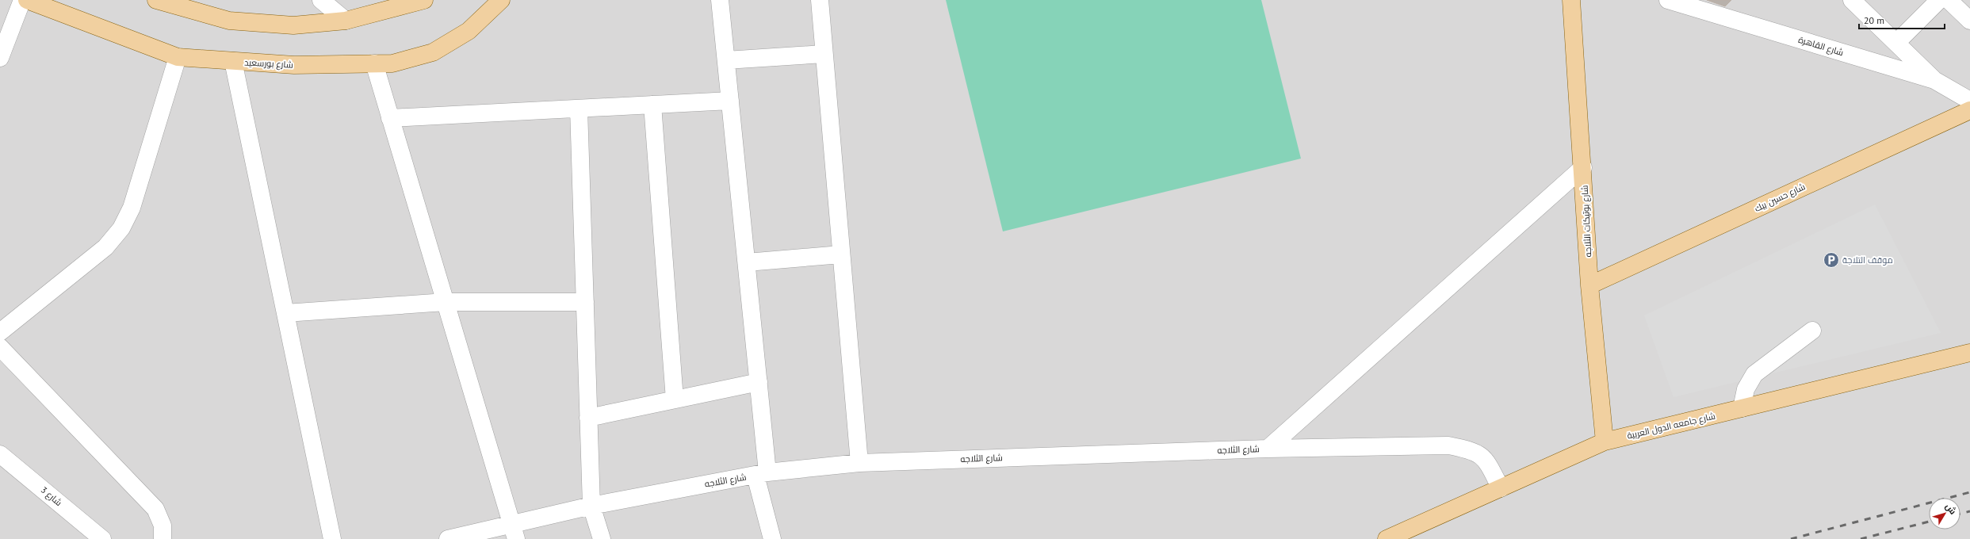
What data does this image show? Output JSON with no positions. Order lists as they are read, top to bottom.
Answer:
{
  "streets": {
    "main road": [
      "شارع بورسعيد",
      "شارع حسين بيك",
      "شارع بوتيكات الثلاجه",
      "شارع جامعه الدول العربية"
    ],
    "street": ["شارع القاهرة", "شارع الثلاجه", "شارع 3"]
  },
  "crossings": [
    ["شارع حسين بيك", "شارع بوتيكات الثلاجه"],
    ["شارع بوتيكات الثلاجه", "شارع جامعه الدول العربية"],
    ["شارع جامعه الدول العربية", "شارع الثلاجه"]
  ],
  "places": {
    "parking": ["موقف التلاجة"]
  },
  "scale_bar": "20 m",
  "north": "top right"
}
